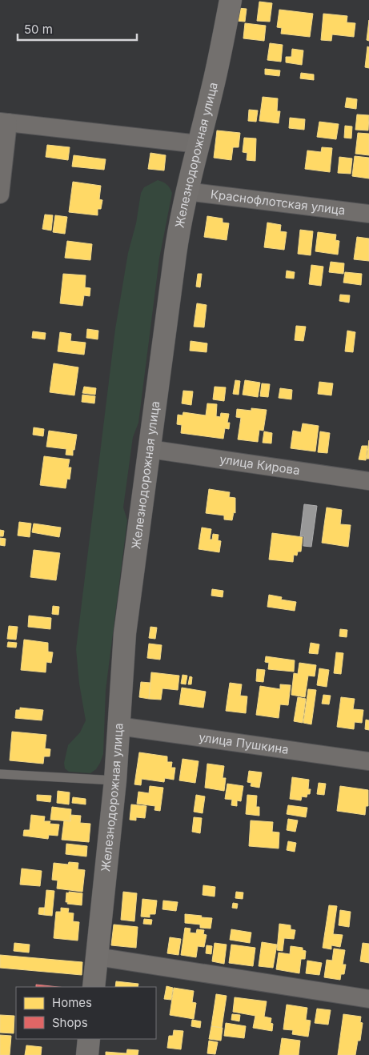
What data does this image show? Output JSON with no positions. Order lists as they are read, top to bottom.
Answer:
{
  "streets": {
    "street": [
      "Железнодорожная улица",
      "Краснофлотская улица",
      "улица Кирова",
      "улица Пушкина"
    ]
  },
  "crossings": [
    ["Железнодорожная улица", "Краснофлотская улица"],
    ["Железнодорожная улица", "улица Кирова"],
    ["Железнодорожная улица", "улица Пушкина"]
  ],
  "legend": ["Homes", "Shops"],
  "scale_bar": "50 m"
}
